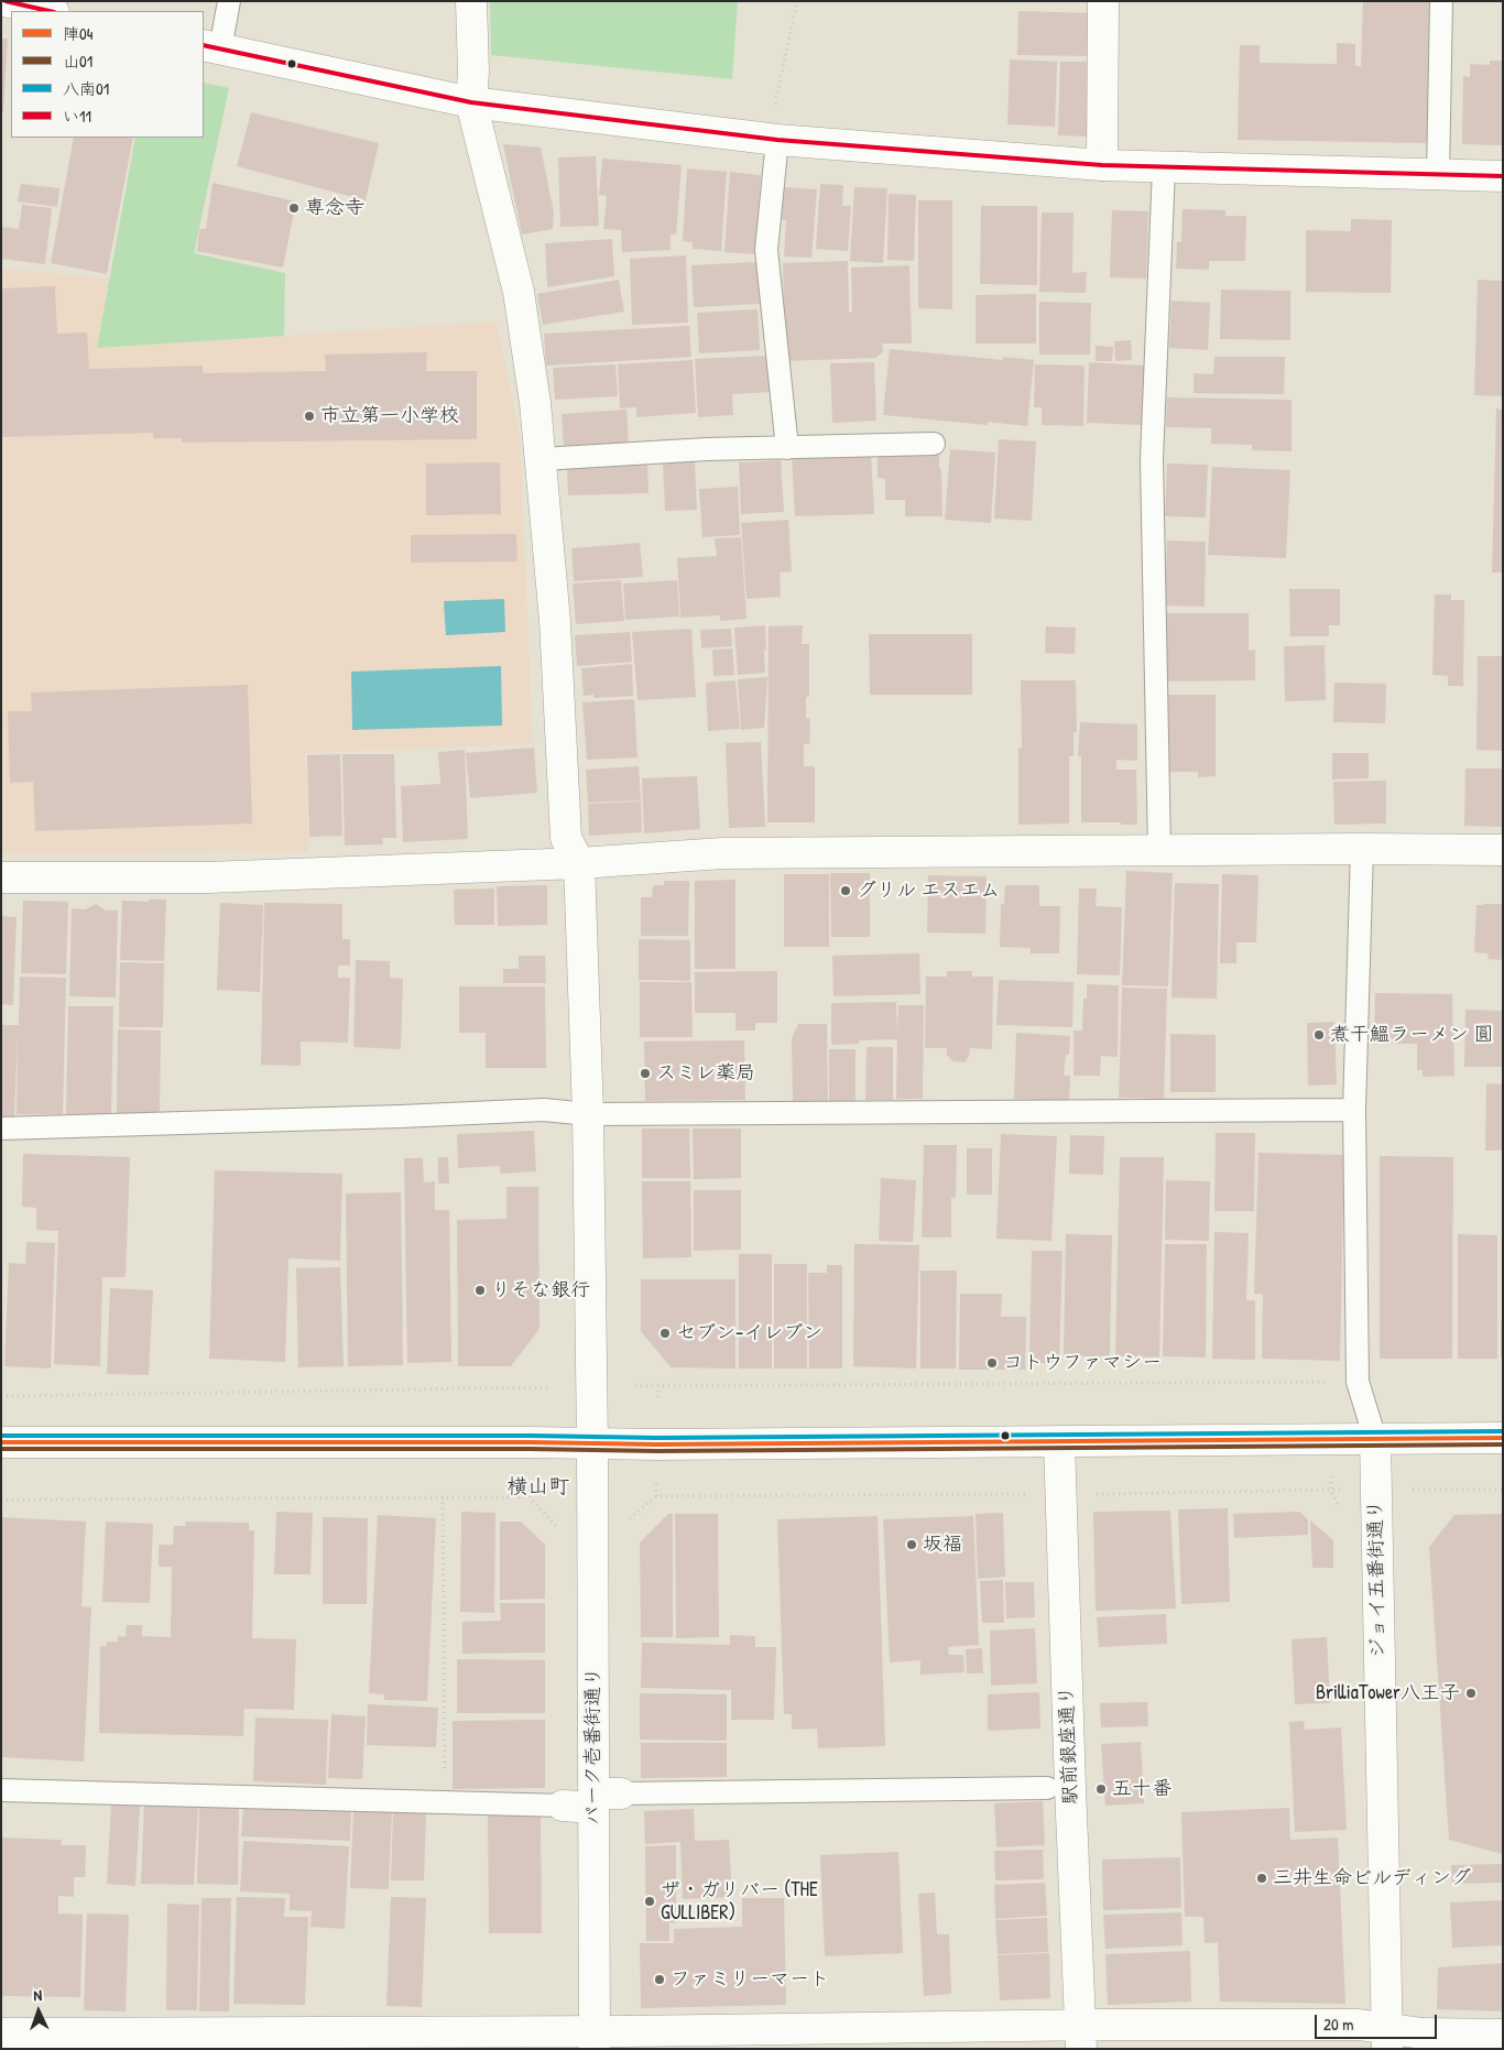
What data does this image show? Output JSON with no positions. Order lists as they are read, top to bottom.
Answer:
{
  "streets": {
    "main road": ["ジョイ五番街通り", "駅前銀座通り", "パーク壱番街通り"]
  },
  "districts": ["横山町"],
  "places": [
    "専念寺",
    "市立第一小学校",
    "グリル エスエム",
    "煮干鰮ラーメン 圓",
    "スミレ薬局",
    "りそな銀行",
    "セブン-イレブン",
    "コトウファマシー",
    "坂福",
    "BrilliaTower八王子",
    "五十番",
    "三井生命ビルディング",
    "ザ・ガリバー (THE GULLIBER)",
    "ファミリーマート"
  ],
  "lines": [
    "transit line い11",
    "transit line 八南01",
    "transit line 陣04",
    "transit line 山01"
  ],
  "legend": [
    "陣04",
    "山01",
    "八南01",
    "い11"
  ],
  "scale_bar": "20 m",
  "north": "top"
}
